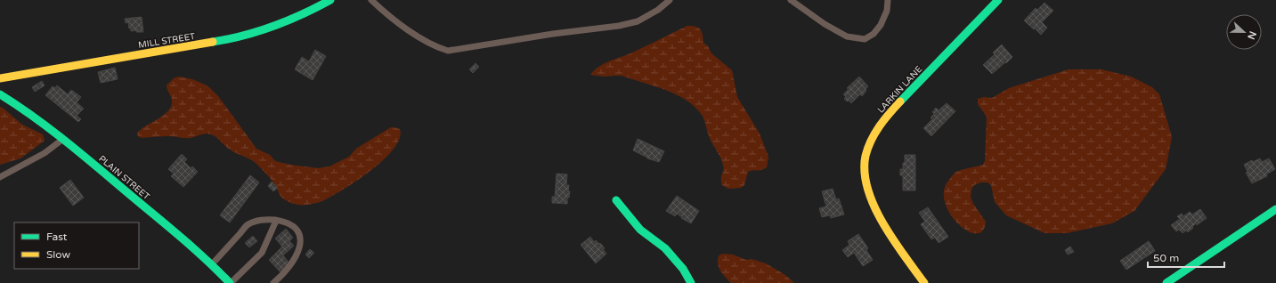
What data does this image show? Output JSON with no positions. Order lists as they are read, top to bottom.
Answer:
{
  "streets": {
    "street": ["MILL STREET", "LARKIN LANE", "PLAIN STREET"]
  },
  "legend": ["Fast", "Slow"],
  "scale_bar": "50 m",
  "north": "right"
}
